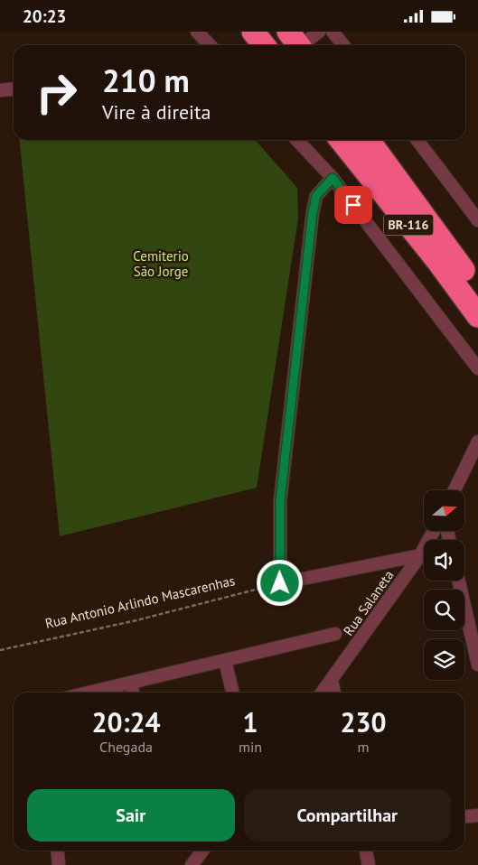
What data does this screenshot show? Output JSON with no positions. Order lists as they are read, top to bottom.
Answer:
{
  "streets": {
    "highway": ["BR-116"],
    "street": ["Rua Salaneta"],
    "path": ["Rua Antonio Arlindo Mascarenhas"]
  },
  "parks": ["Cemiterio São Jorge"],
  "north": "right",
  "page": {
    "status": "20:23",
    "turn": ["210 m", "Vire à direita"],
    "eta": [
      "20:24",
      "Chegada",
      "1",
      "min",
      "230",
      "m"
    ],
    "buttons": ["Sair", "Compartilhar"]
  }
}
